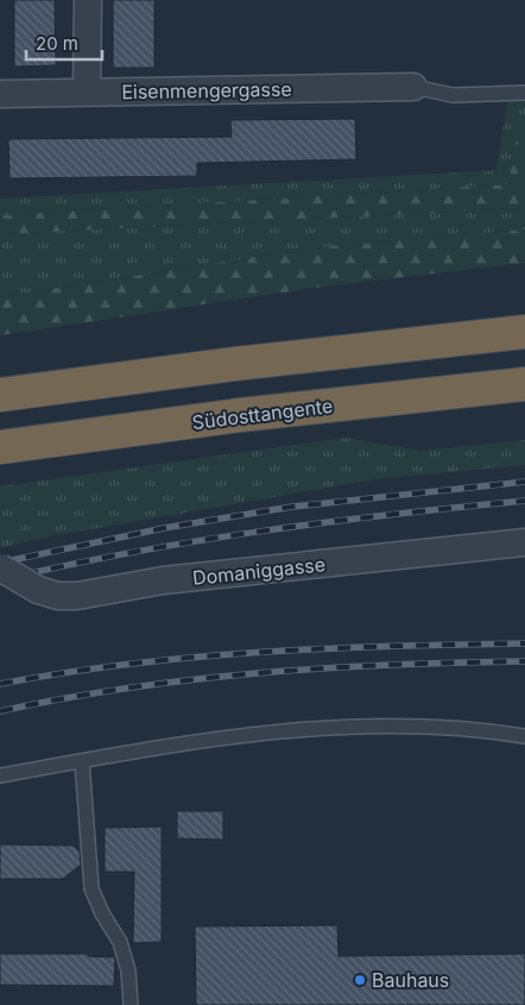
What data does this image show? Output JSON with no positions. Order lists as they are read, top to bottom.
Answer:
{
  "streets": {
    "highway": ["Südosttangente"],
    "street": ["Eisenmengergasse", "Domaniggasse"]
  },
  "places": ["Bauhaus"],
  "scale_bar": "20 m"
}
